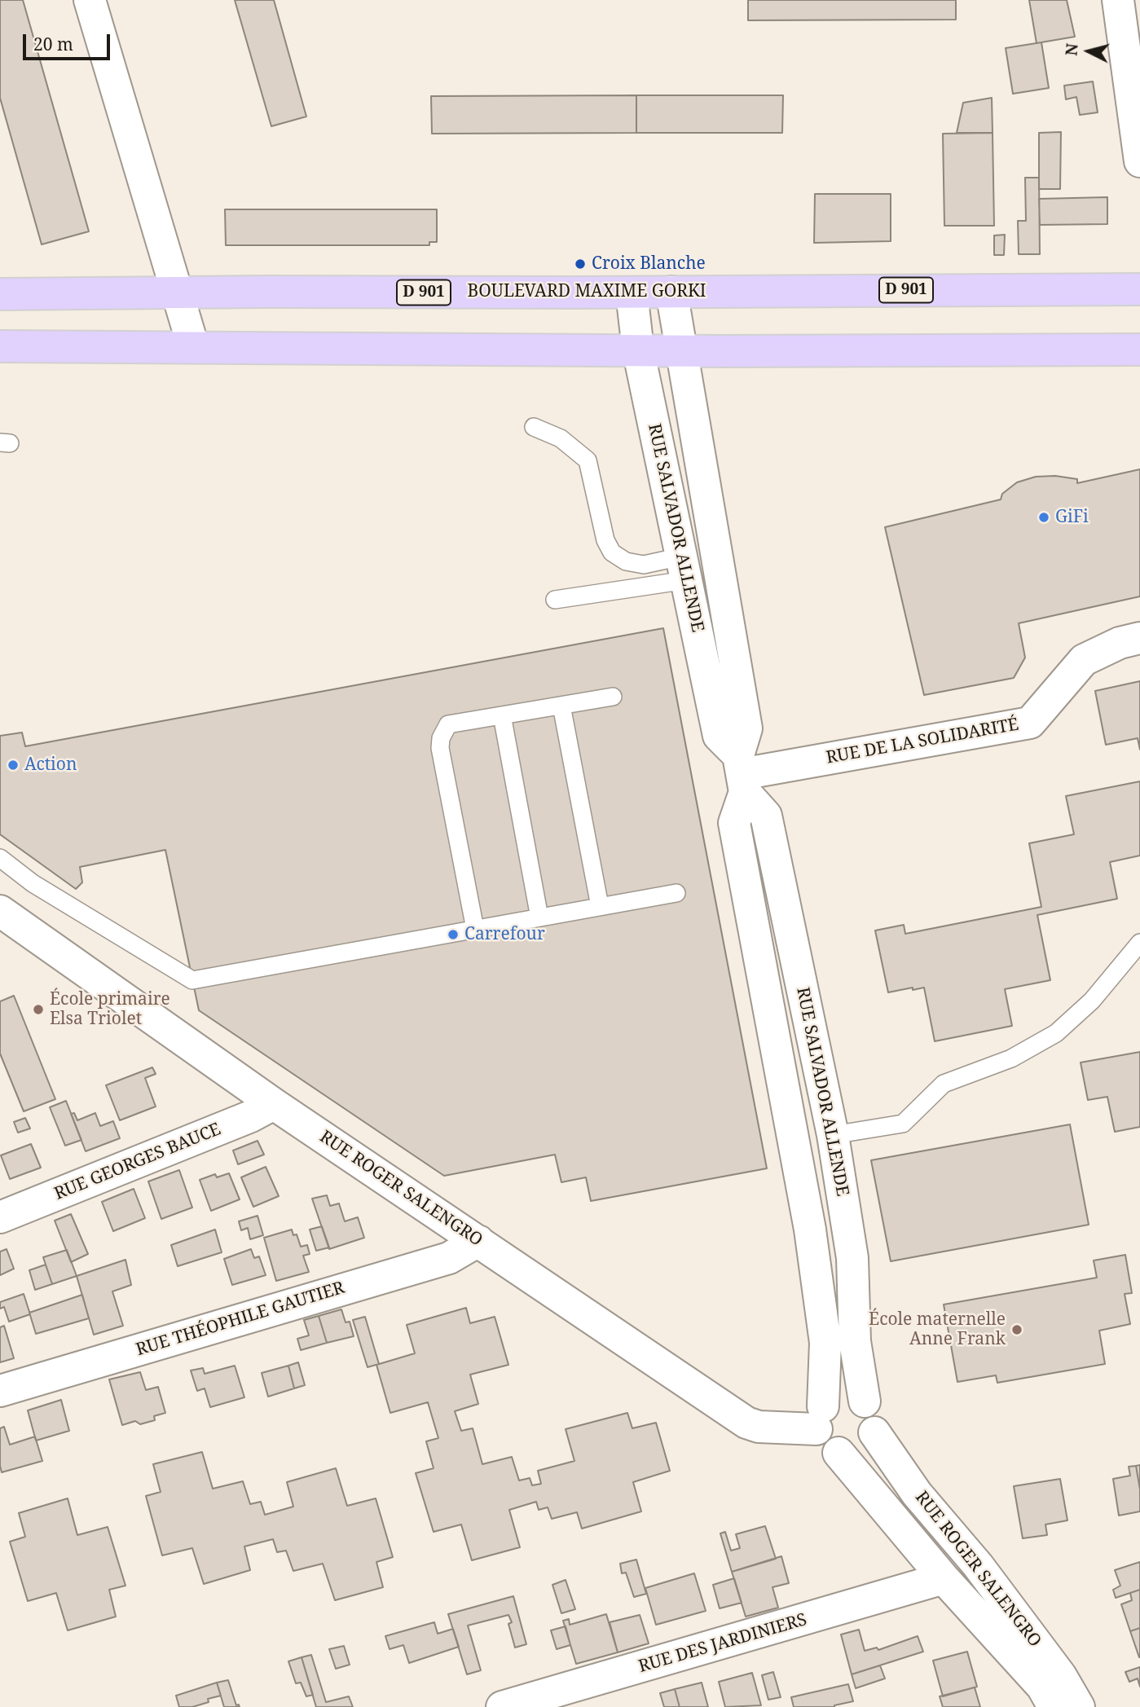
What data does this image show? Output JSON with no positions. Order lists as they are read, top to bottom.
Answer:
{
  "streets": {
    "main road": ["D 901", "BOULEVARD MAXIME GORKI"],
    "street": [
      "RUE SALVADOR ALLENDE",
      "RUE DE LA SOLIDARITÉ",
      "RUE GEORGES BAUCE",
      "RUE ROGER SALENGRO",
      "RUE THÉOPHILE GAUTIER",
      "RUE DES JARDINIERS"
    ]
  },
  "crossings": [
    ["BOULEVARD MAXIME GORKI", "RUE SALVADOR ALLENDE"],
    ["RUE SALVADOR ALLENDE", "RUE DE LA SOLIDARITÉ"],
    ["RUE SALVADOR ALLENDE", "RUE ROGER SALENGRO"],
    ["RUE GEORGES BAUCE", "RUE ROGER SALENGRO"],
    ["RUE ROGER SALENGRO", "RUE THÉOPHILE GAUTIER"],
    ["RUE ROGER SALENGRO", "RUE DES JARDINIERS"]
  ],
  "places": [
    "Croix Blanche",
    "GiFi",
    "Action",
    "Carrefour",
    "École primaire Elsa Triolet",
    "École maternelle Anne Frank"
  ],
  "scale_bar": "20 m",
  "north": "left"
}
